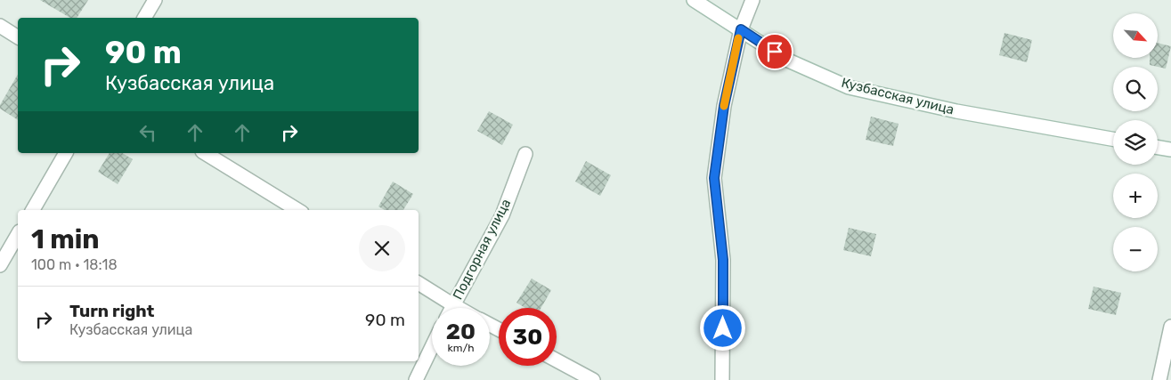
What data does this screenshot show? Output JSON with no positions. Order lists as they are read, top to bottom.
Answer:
{
  "streets": {
    "street": ["Кузбасская улица", "Подгорная улица"]
  },
  "north": "bottom right",
  "page": {
    "map_buttons": ["+", "−"],
    "turn": ["90 m", "Кузбасская улица"],
    "heading": ["1 min", "100 m · 18:18"],
    "list": [
      {
        "name": "Turn right",
        "note": "Кузбасская улица",
        "value": "90 m"
      }
    ],
    "speed": "20 km/h",
    "limit": "30"
  }
}
